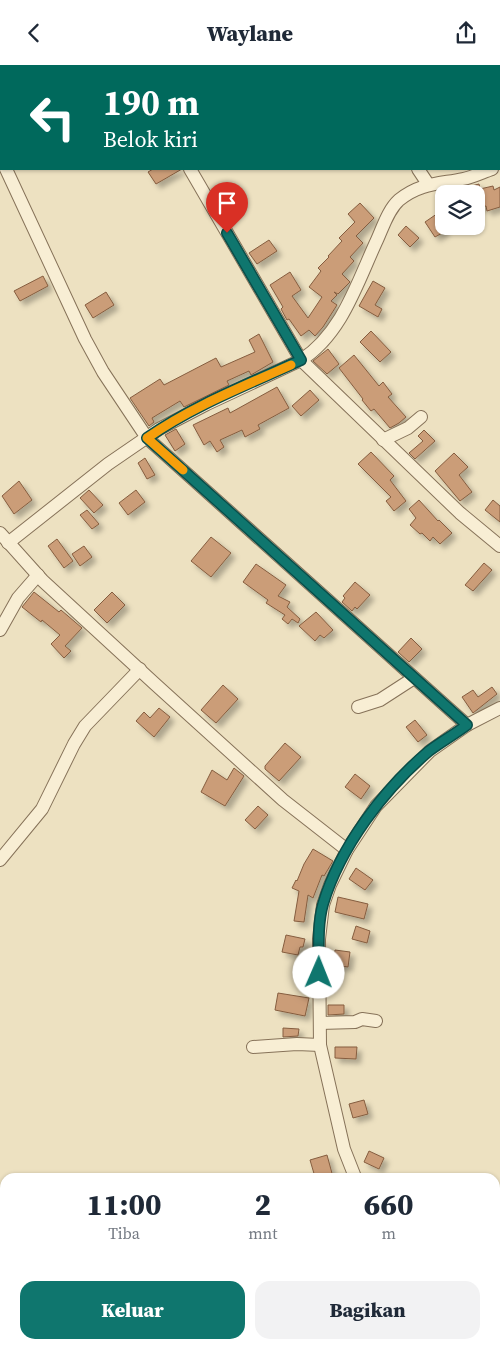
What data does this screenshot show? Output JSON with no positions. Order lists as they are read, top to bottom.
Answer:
{
  "page": {
    "header": "Waylane",
    "turn": ["190 m", "Belok kiri"],
    "eta": [
      "11:00",
      "Tiba",
      "2",
      "mnt",
      "660",
      "m"
    ],
    "buttons": ["Keluar", "Bagikan"]
  }
}
